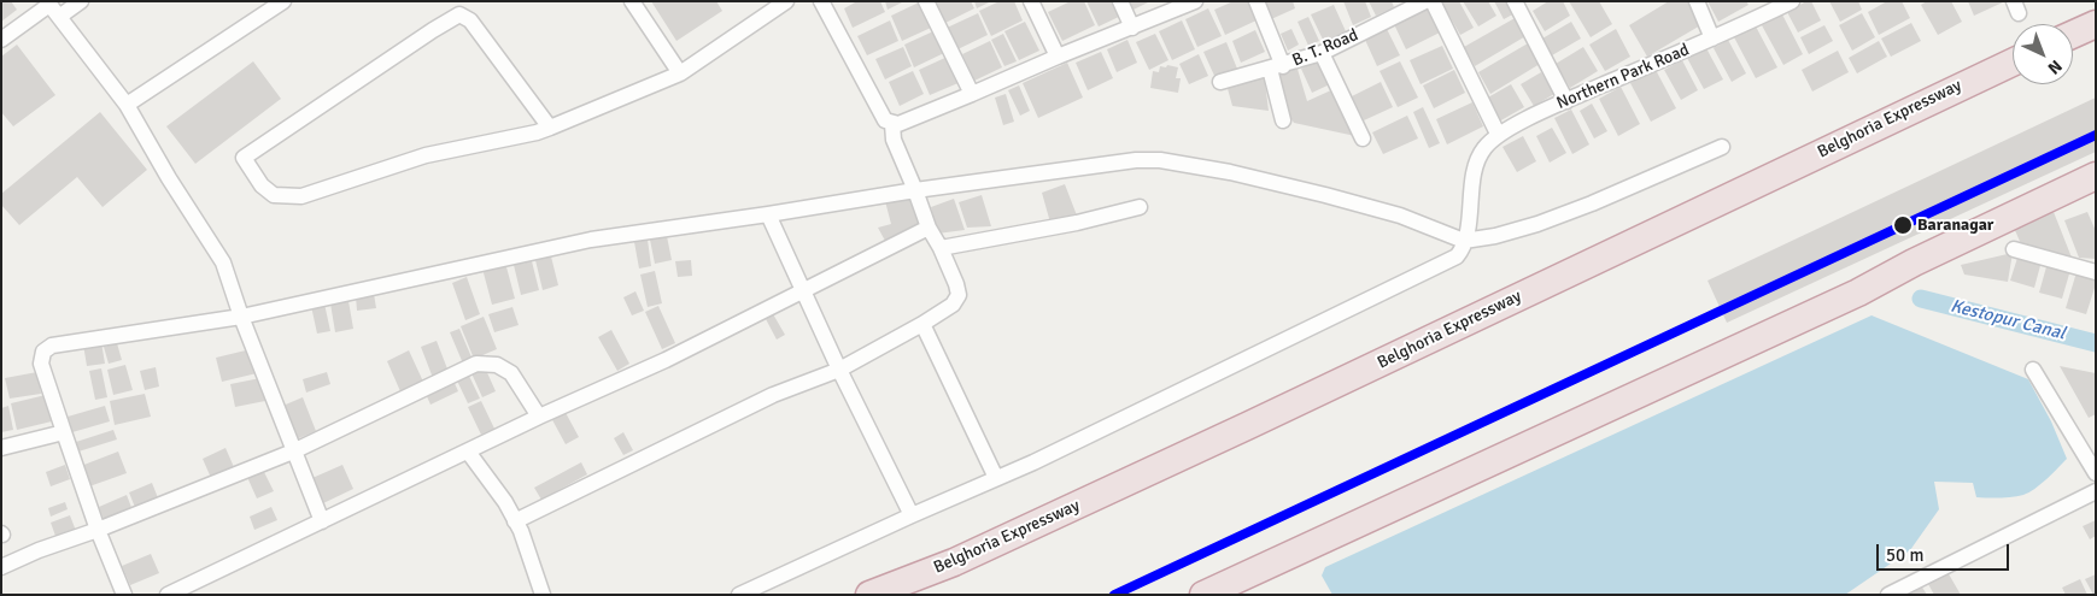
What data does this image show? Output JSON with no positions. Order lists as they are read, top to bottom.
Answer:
{
  "streets": {
    "highway": ["Belghoria Expressway"],
    "street": ["B. T. Road", "Northern Park Road"]
  },
  "water": ["Kestopur Canal"],
  "places": ["Baranagar"],
  "scale_bar": "50 m",
  "north": "bottom right"
}
